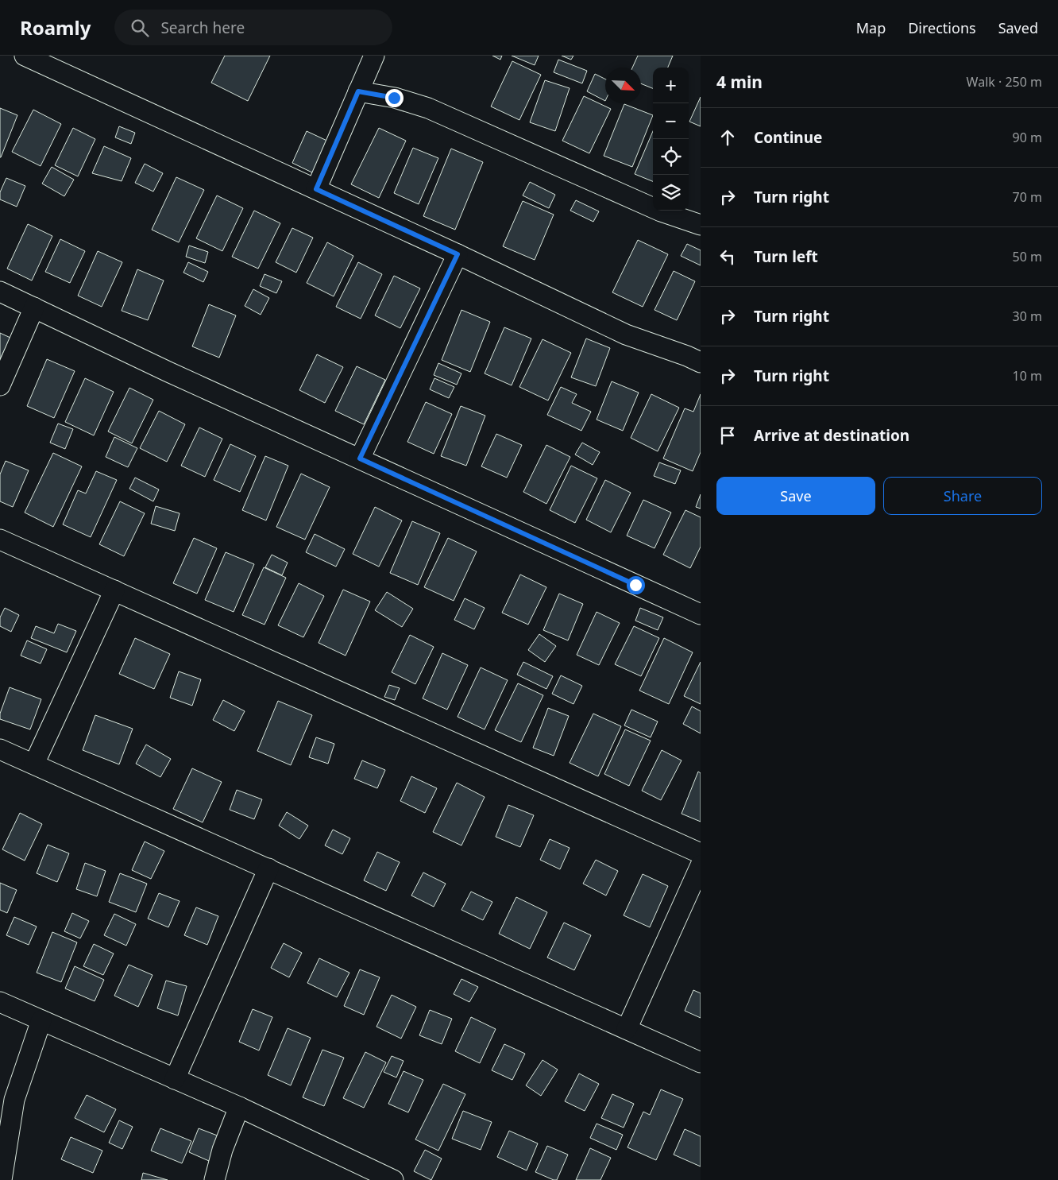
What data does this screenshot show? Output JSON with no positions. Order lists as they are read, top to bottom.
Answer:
{
  "north": "bottom right",
  "page": {
    "header": "Roamly",
    "search": "Search here",
    "nav": ["Map", "Directions", "Saved"],
    "heading": ["4 min", "Walk · 250 m"],
    "map_buttons": ["+", "−"],
    "list": [
      ["Continue", "90 m"],
      ["Turn right", "70 m"],
      ["Turn left", "50 m"],
      ["Turn right", "30 m"],
      ["Turn right", "10 m"],
      "Arrive at destination"
    ],
    "buttons": ["Save", "Share"]
  }
}
